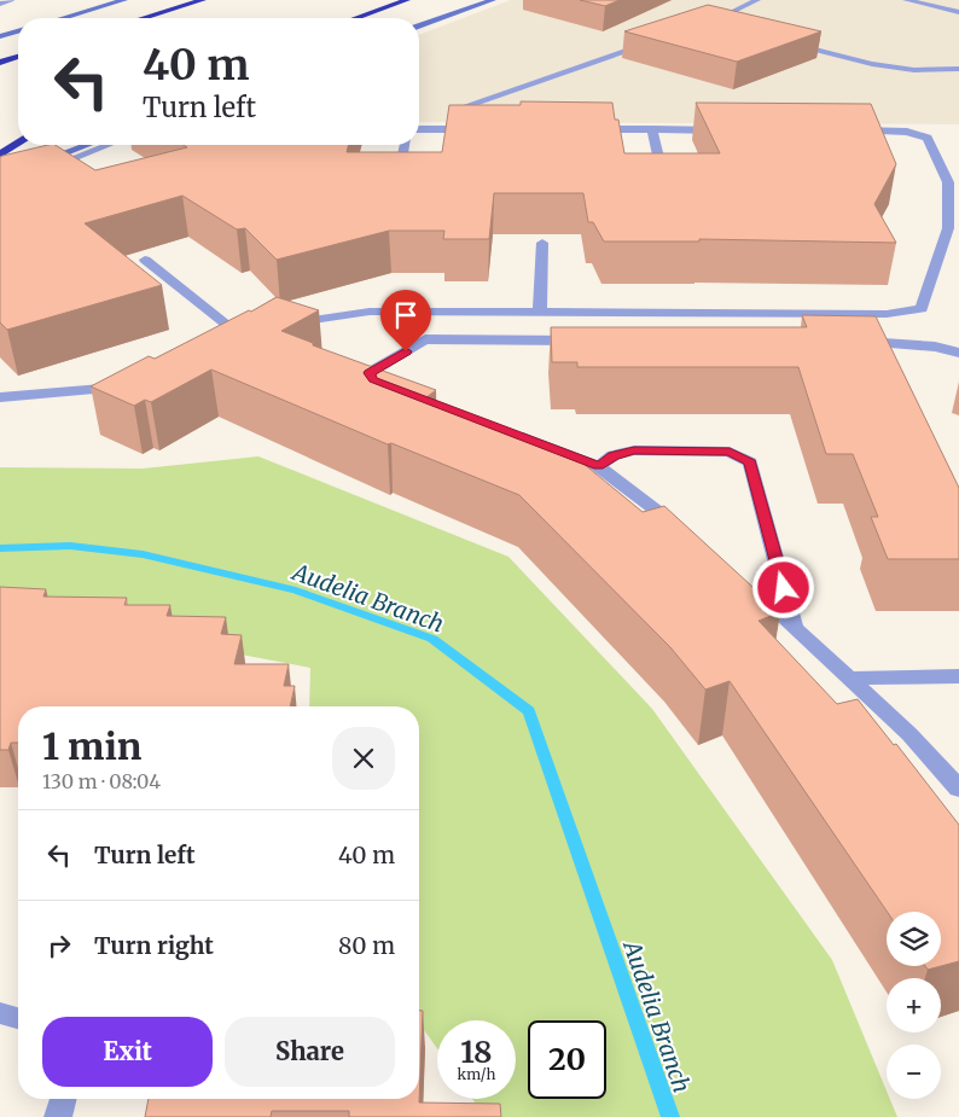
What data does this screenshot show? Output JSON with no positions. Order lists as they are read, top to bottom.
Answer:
{
  "water": ["Audelia Branch"],
  "page": {
    "turn": ["40 m", "Turn left"],
    "heading": ["1 min", "130 m · 08:04"],
    "list": [
      {
        "name": "Turn left",
        "value": "40 m"
      },
      {
        "name": "Turn right",
        "value": "80 m"
      }
    ],
    "map_buttons": ["+", "−"],
    "buttons": ["Exit", "Share"],
    "speed": "18 km/h",
    "limit": "20"
  }
}
